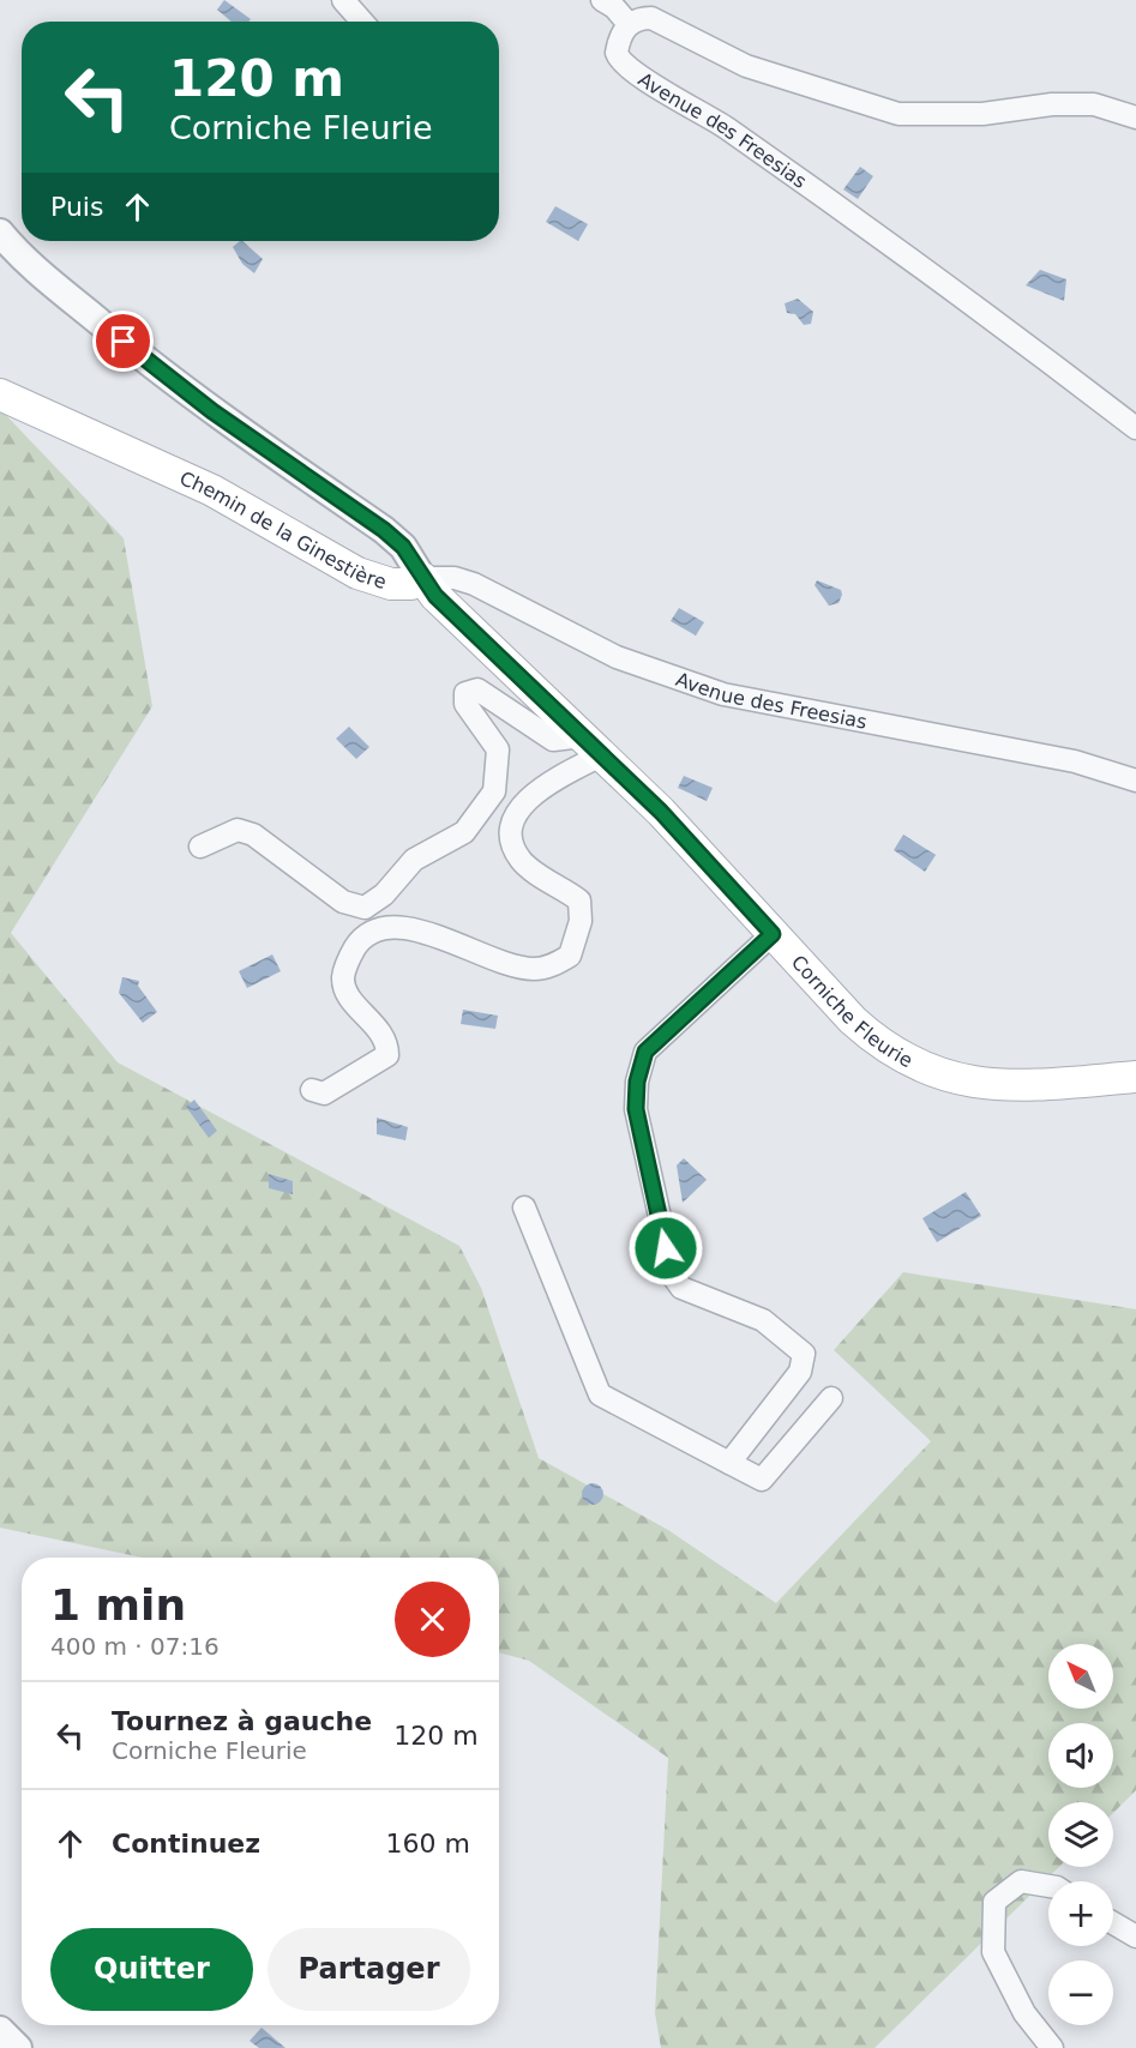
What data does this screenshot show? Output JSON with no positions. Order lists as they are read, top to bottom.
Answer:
{
  "streets": {
    "main road": ["Chemin de la Ginestière", "Corniche Fleurie"],
    "street": ["Avenue des Freesias"]
  },
  "crossings": [
    ["Avenue des Freesias", "Chemin de la Ginestière"],
    ["Avenue des Freesias", "Corniche Fleurie"],
    ["Chemin de la Ginestière", "Corniche Fleurie"]
  ],
  "north": "top left",
  "page": {
    "turn": ["120 m", "Corniche Fleurie"],
    "then": "Puis",
    "heading": ["1 min", "400 m · 07:16"],
    "map_buttons": ["+", "−"],
    "list": [
      {
        "name": "Tournez à gauche",
        "note": "Corniche Fleurie",
        "value": "120 m"
      },
      {
        "name": "Continuez",
        "value": "160 m"
      }
    ],
    "buttons": ["Quitter", "Partager"]
  }
}
